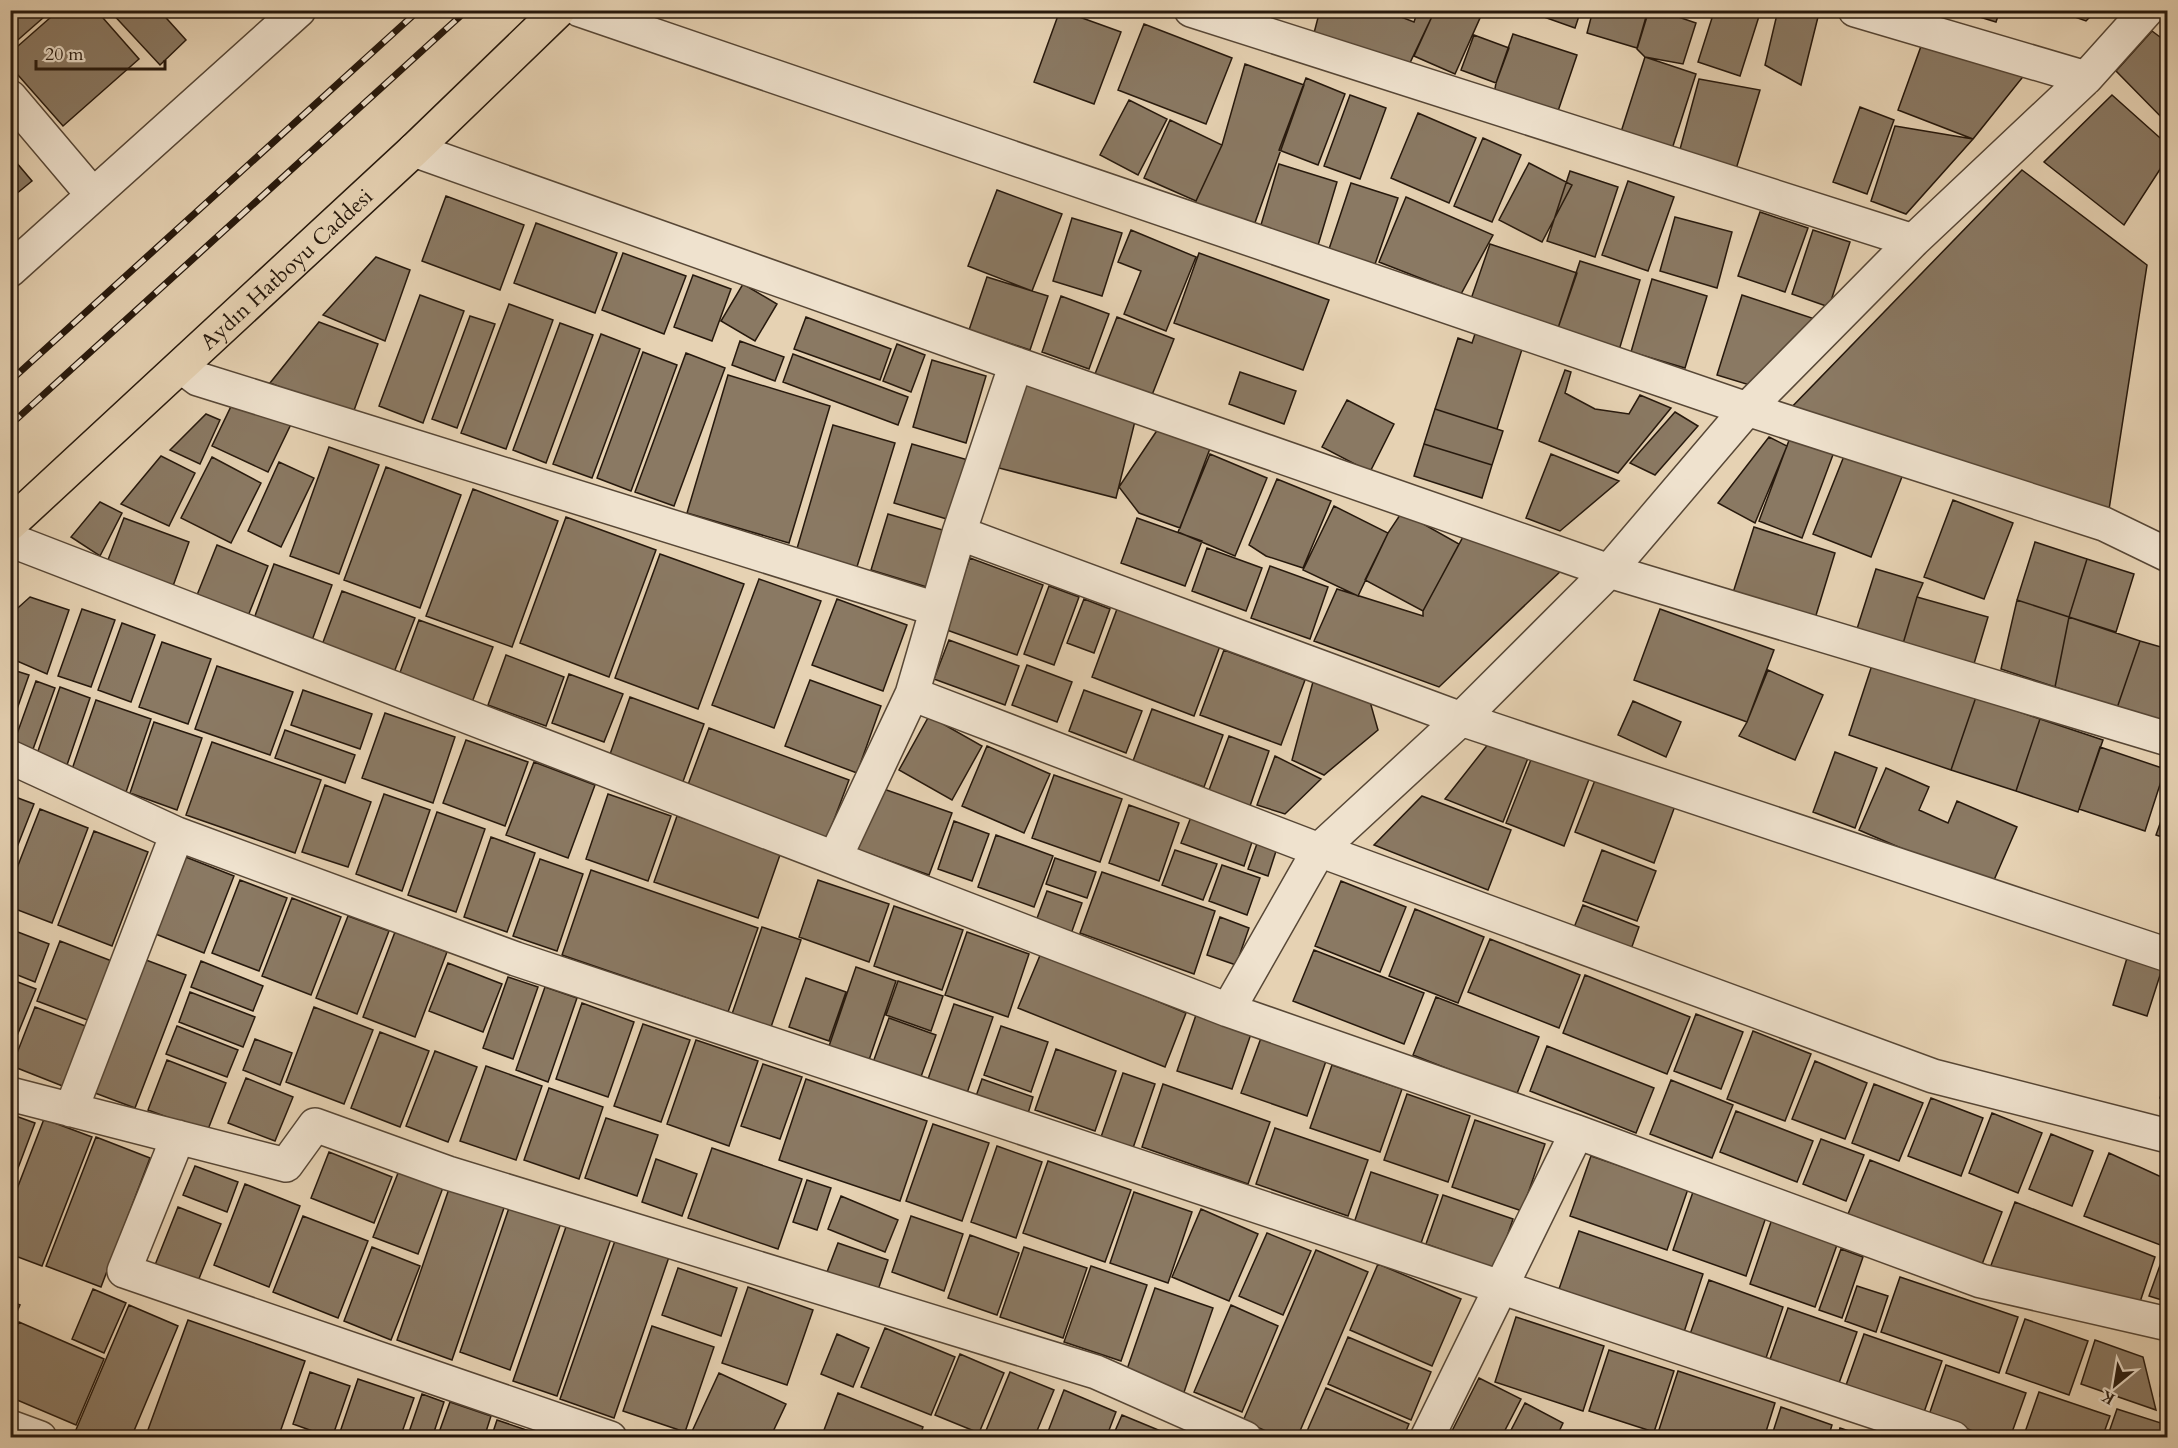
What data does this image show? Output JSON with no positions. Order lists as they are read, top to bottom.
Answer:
{
  "streets": {
    "main road": ["Aydın Hatboyu Caddesi"]
  },
  "scale_bar": "20 m",
  "north": "bottom left"
}
